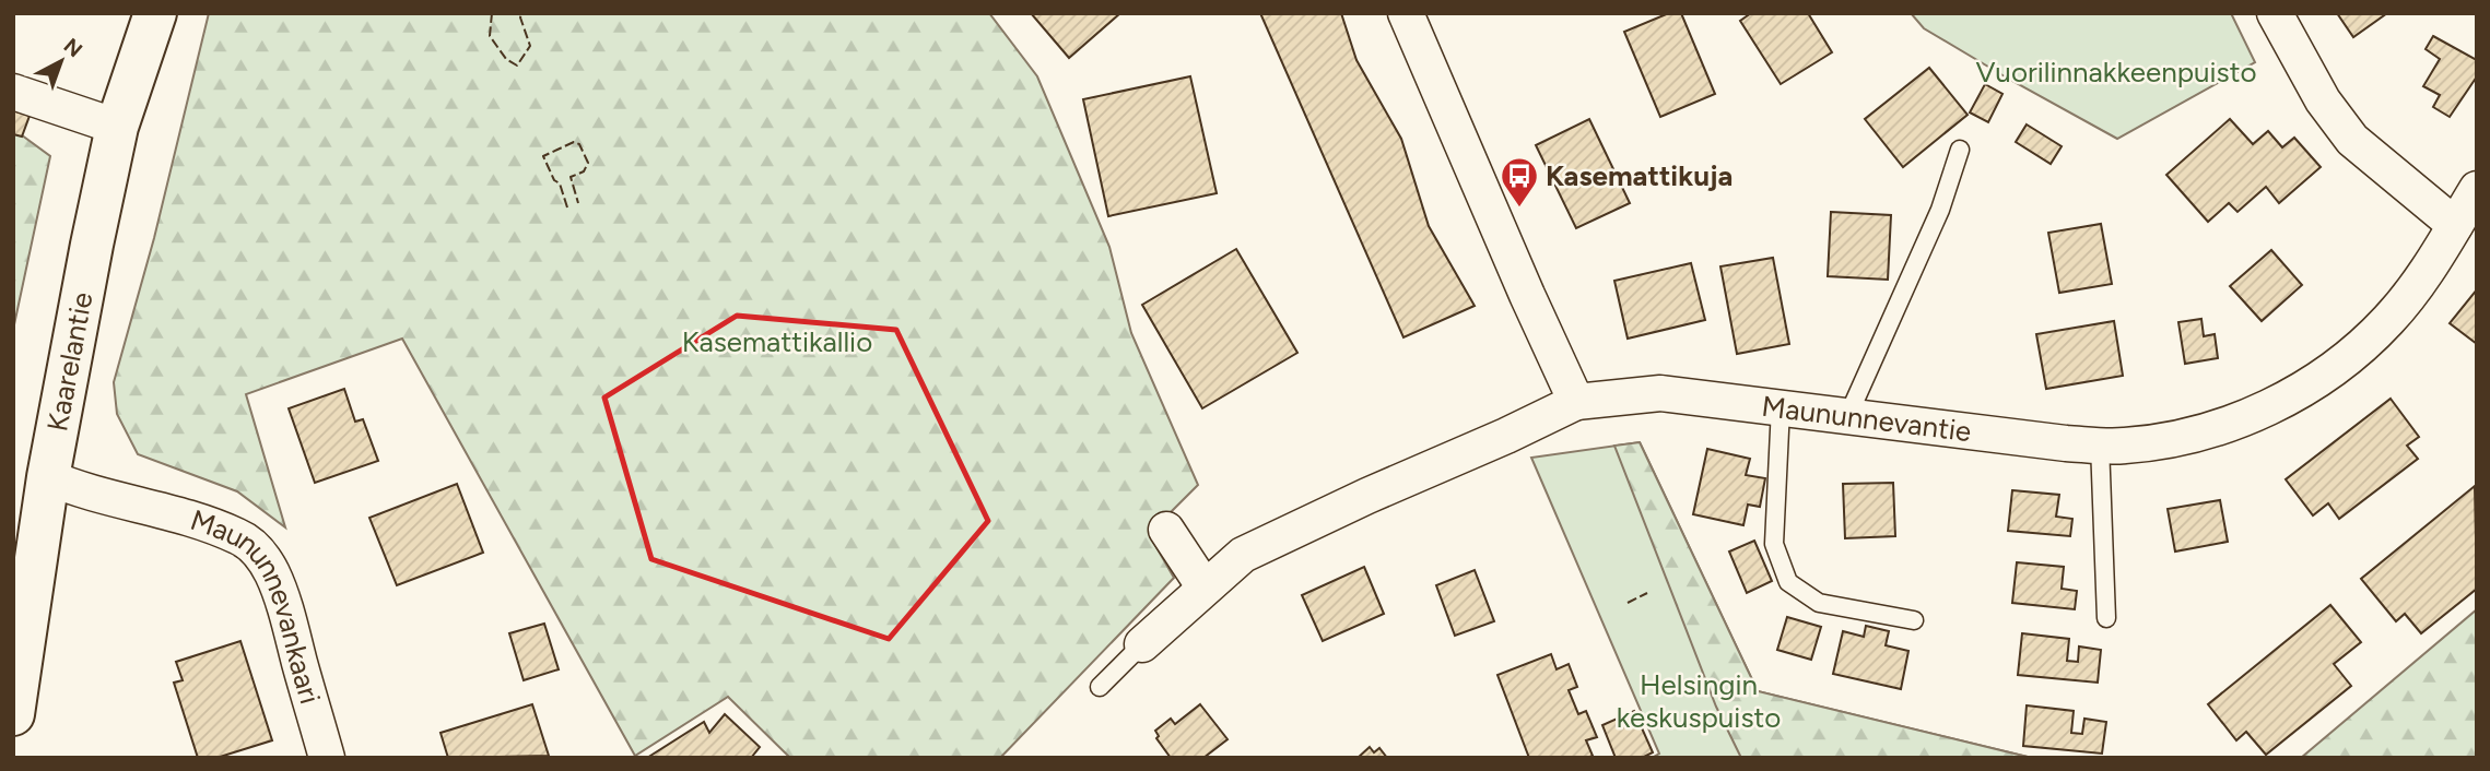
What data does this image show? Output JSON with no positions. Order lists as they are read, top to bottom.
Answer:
{
  "streets": {
    "main road": ["Kaarelantie"],
    "street": ["Maununnevantie", "Maununnevankaari"]
  },
  "crossings": [
    ["Kaarelantie", "Maununnevankaari"]
  ],
  "parks": ["Vuorilinnakkeenpuisto", "Kasemattikallio", "Helsingin keskuspuisto"],
  "places": {
    "bus stop": ["Kasemattikuja"]
  },
  "north": "top right"
}
